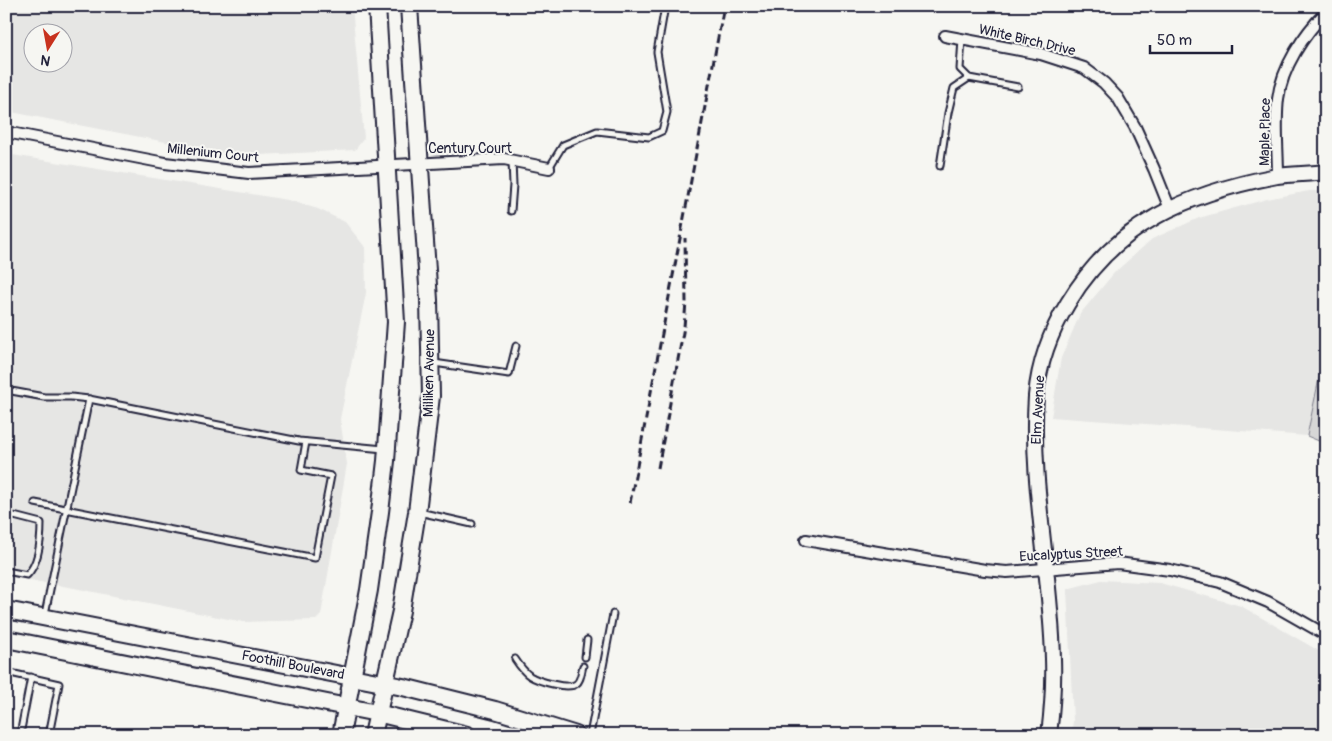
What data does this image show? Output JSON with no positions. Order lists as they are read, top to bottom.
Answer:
{
  "streets": {
    "main road": ["Milliken Avenue", "Foothill Boulevard"],
    "street": [
      "White Birch Drive",
      "Maple Place",
      "Century Court",
      "Millenium Court",
      "Elm Avenue",
      "Eucalyptus Street"
    ]
  },
  "crossings": [
    ["White Birch Drive", "Elm Avenue"],
    ["Maple Place", "Elm Avenue"],
    ["Century Court", "Millenium Court"],
    ["Century Court", "Milliken Avenue"],
    ["Millenium Court", "Milliken Avenue"],
    ["Milliken Avenue", "Foothill Boulevard"],
    ["Elm Avenue", "Eucalyptus Street"]
  ],
  "scale_bar": "50 m",
  "north": "bottom"
}
